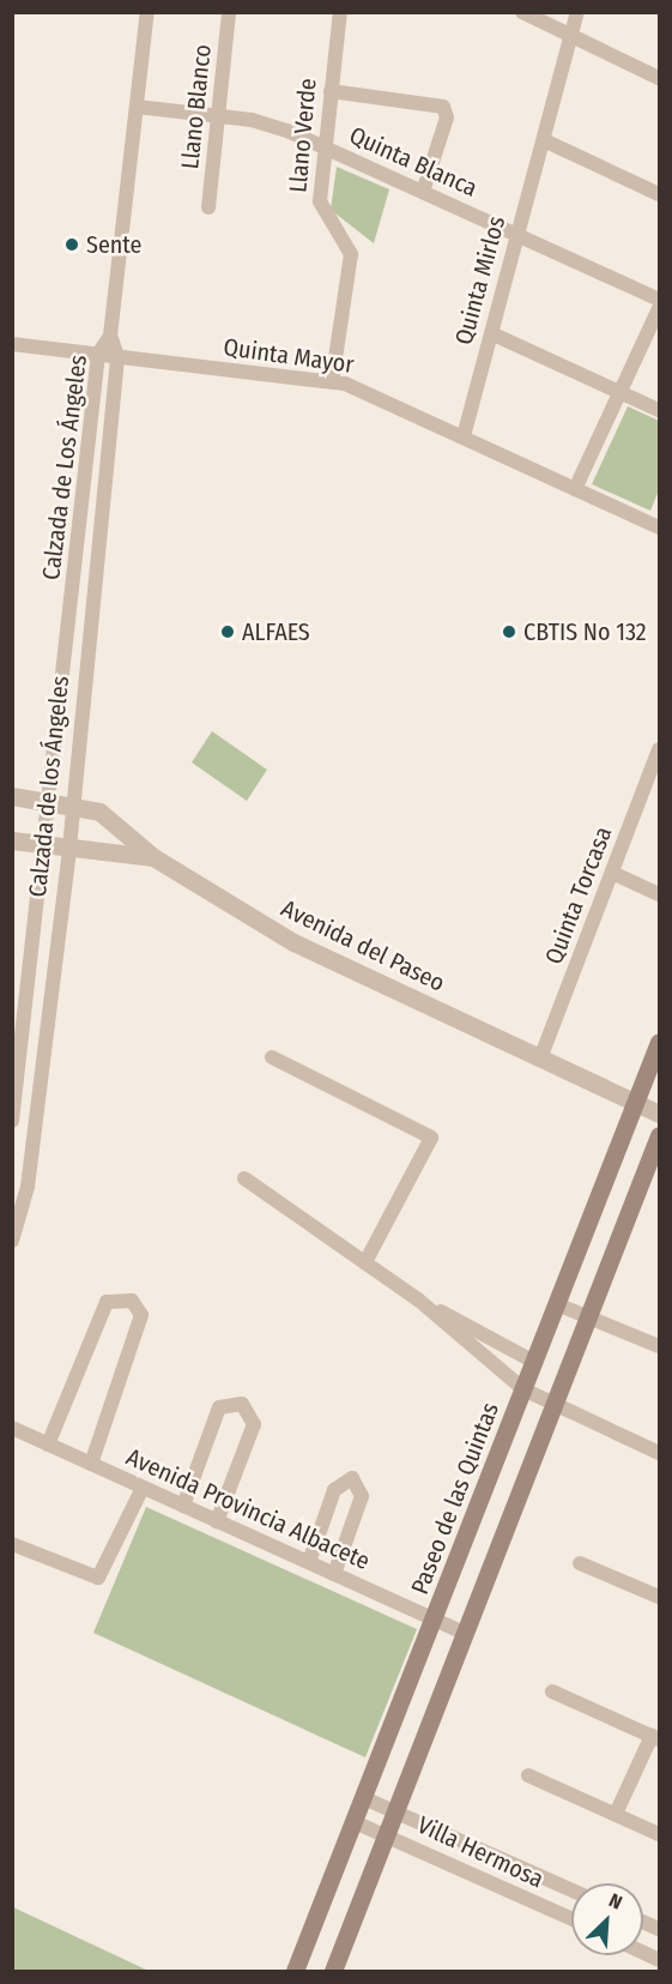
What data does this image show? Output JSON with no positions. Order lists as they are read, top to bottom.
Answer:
{
  "streets": {
    "main road": ["Paseo de las Quintas"],
    "street": [
      "Llano Blanco",
      "Llano Verde",
      "Quinta Blanca",
      "Quinta Mirlos",
      "Quinta Mayor",
      "Calzada de Los Ángeles",
      "Calzada de los Ángeles",
      "Quinta Torcasa",
      "Avenida del Paseo",
      "Avenida Provincia Albacete",
      "Villa Hermosa"
    ]
  },
  "crossings": [
    ["Llano Blanco", "Quinta Blanca"],
    ["Llano Verde", "Quinta Blanca"],
    ["Llano Verde", "Quinta Mayor"],
    ["Quinta Blanca", "Quinta Mirlos"],
    ["Quinta Blanca", "Calzada de Los Ángeles"],
    ["Quinta Mirlos", "Quinta Mayor"],
    ["Quinta Mayor", "Calzada de Los Ángeles"],
    ["Quinta Mayor", "Calzada de los Ángeles"],
    ["Calzada de Los Ángeles", "Calzada de los Ángeles"],
    ["Calzada de Los Ángeles", "Avenida del Paseo"],
    ["Calzada de los Ángeles", "Avenida del Paseo"],
    ["Quinta Torcasa", "Avenida del Paseo"],
    ["Avenida del Paseo", "Paseo de las Quintas"],
    ["Paseo de las Quintas", "Avenida Provincia Albacete"],
    ["Paseo de las Quintas", "Villa Hermosa"]
  ],
  "places": ["Sente", "ALFAES", "CBTIS No 132"],
  "north": "top right"
}
